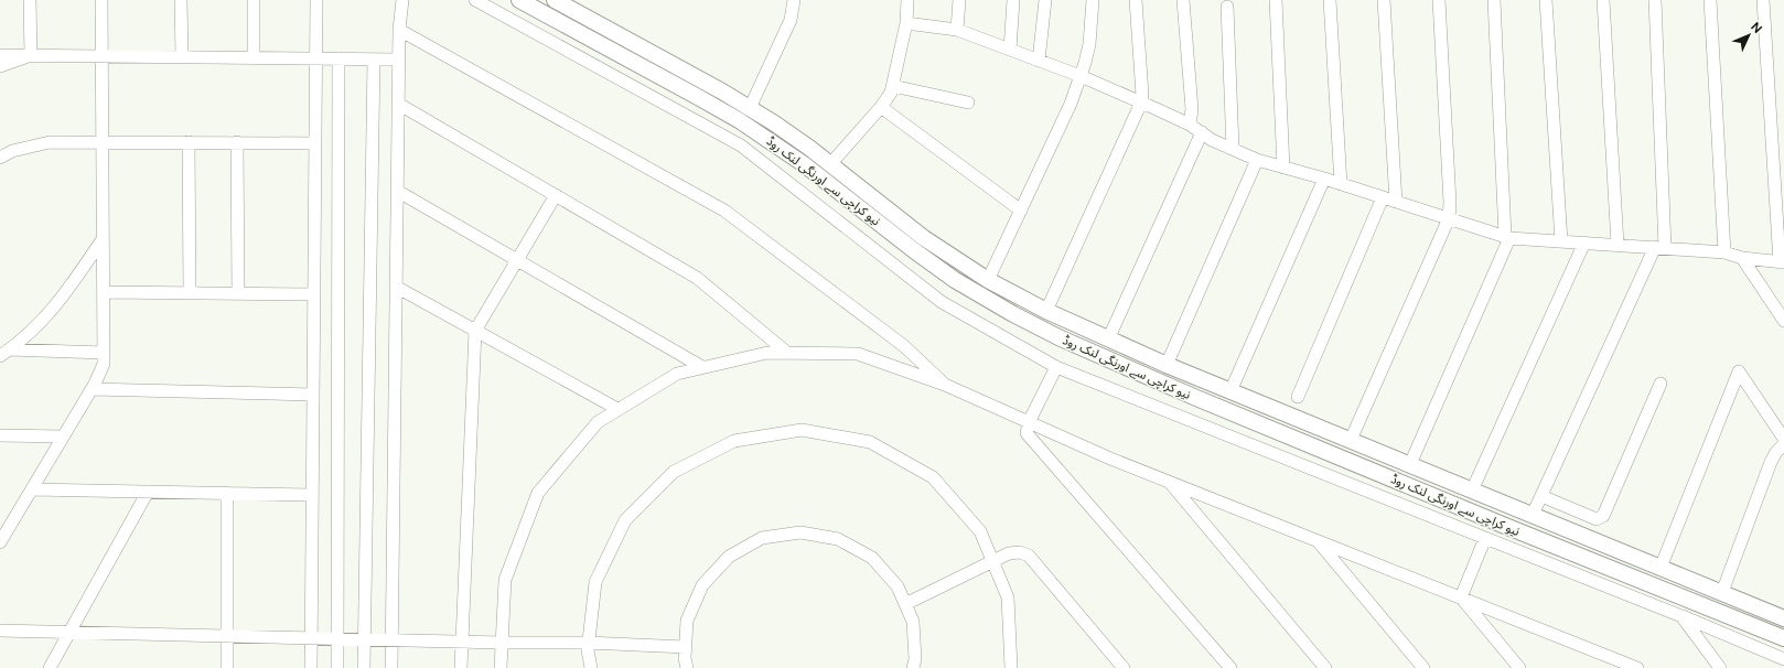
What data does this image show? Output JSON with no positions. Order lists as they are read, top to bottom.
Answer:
{
  "streets": {
    "street": ["نیو کراچی سے اورنگی لنک روڈ"]
  },
  "north": "top right"
}
